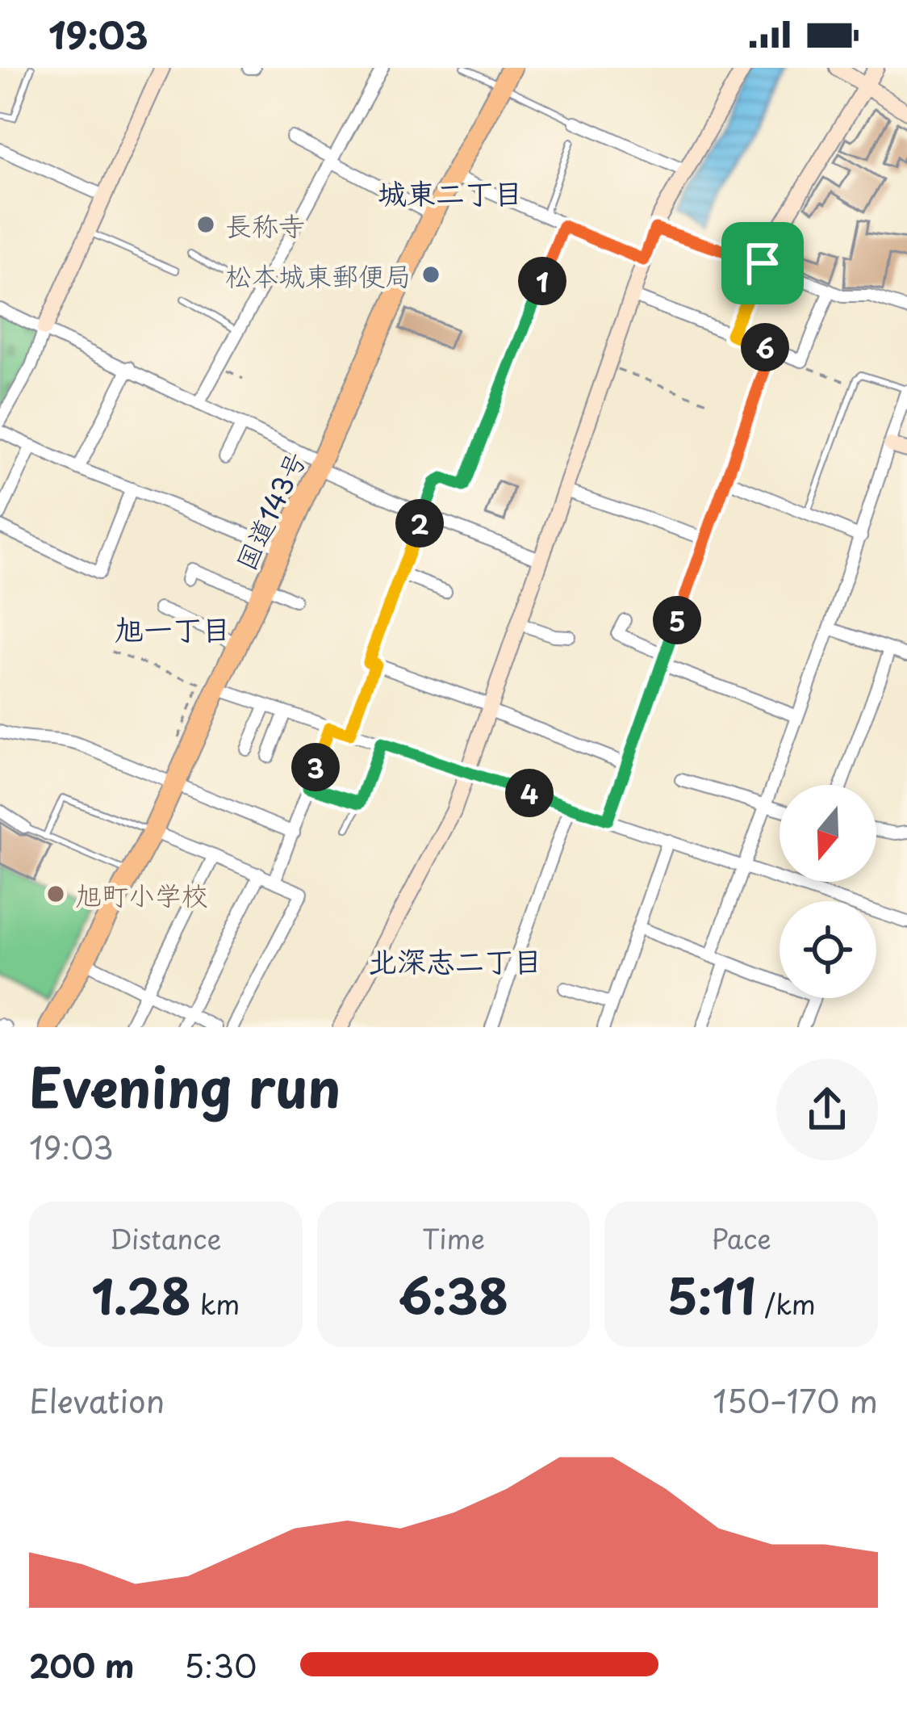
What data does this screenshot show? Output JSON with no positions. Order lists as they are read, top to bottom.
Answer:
{
  "streets": {
    "highway": ["国道143号"]
  },
  "districts": ["城東二丁目", "旭一丁目", "北深志二丁目"],
  "places": ["長称寺", "松本城東郵便局", "旭町小学校"],
  "north": "bottom",
  "page": {
    "status": "19:03",
    "pins": [
      "1",
      "6",
      "2",
      "5",
      "3",
      "4"
    ],
    "heading": ["Evening run", "19:03"],
    "stats": [
      ["Distance", "1.28 km"],
      ["Time", "6:38"],
      ["Pace", "5:11 /km"]
    ],
    "chart": ["Elevation", "150–170 m"],
    "list": [
      {
        "name": "200 m",
        "note": "5:30"
      }
    ]
  }
}
